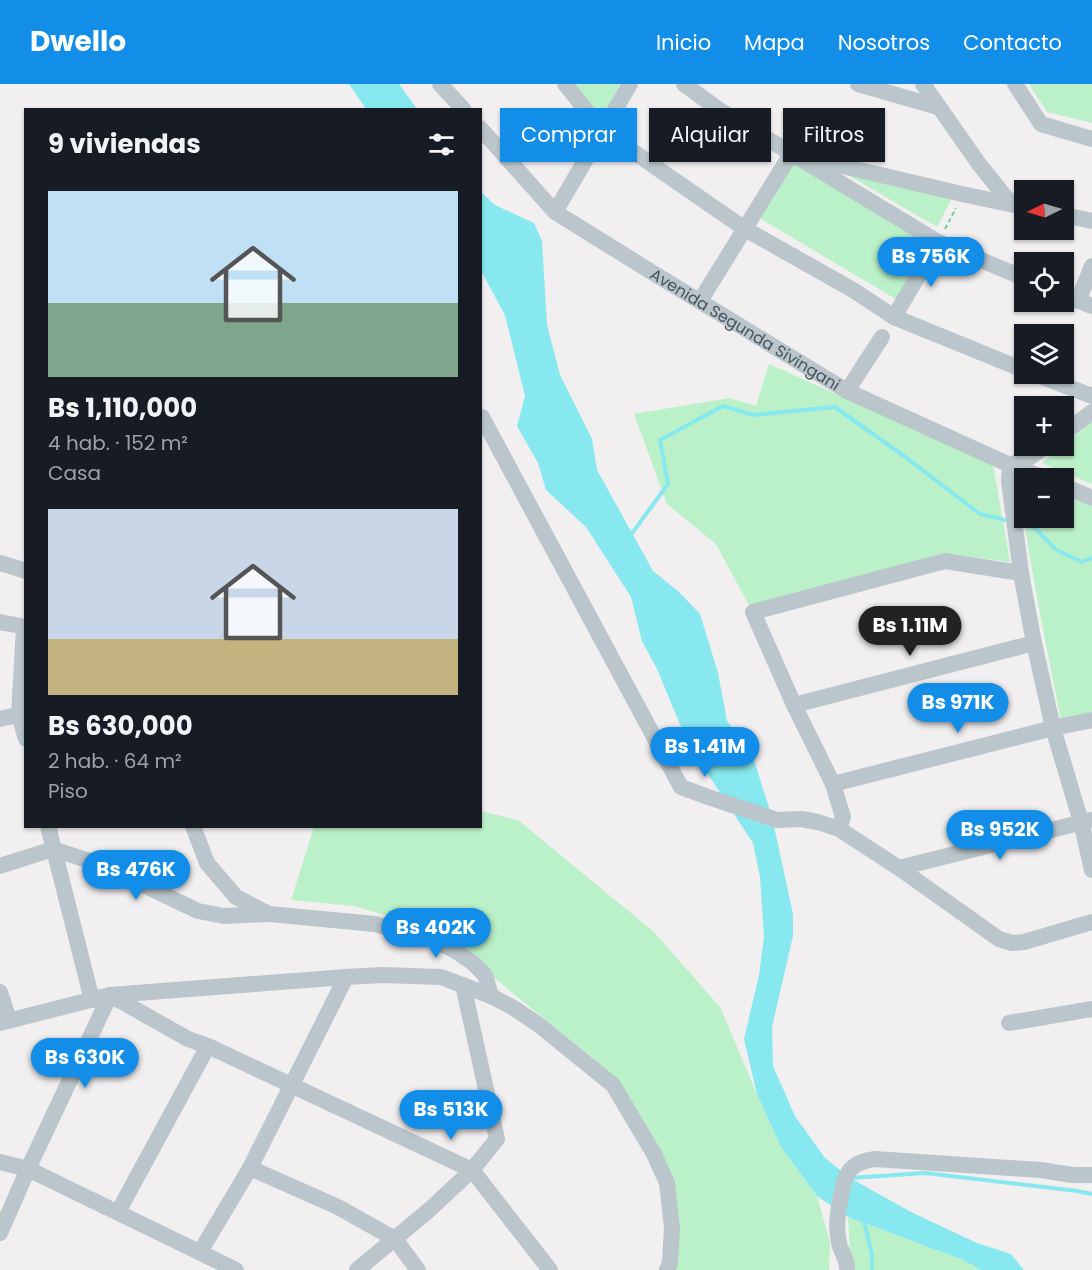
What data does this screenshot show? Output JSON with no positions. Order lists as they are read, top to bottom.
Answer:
{
  "streets": {
    "street": ["Avenida Segunda Sivingani"]
  },
  "north": "left",
  "page": {
    "header": "Dwello",
    "nav": [
      "Inicio",
      "Mapa",
      "Nosotros",
      "Contacto"
    ],
    "chip": ["Comprar", "Alquilar", "Filtros"],
    "heading": "9 viviendas",
    "map_buttons": ["+", "−"],
    "list": [
      {
        "name": "Bs 1,110,000",
        "note": "4 hab. · 152 m² · Casa"
      },
      {
        "name": "Bs 630,000",
        "note": "2 hab. · 64 m² · Piso"
      }
    ],
    "price": [
      "Bs 756K",
      "Bs 1.11M",
      "Bs 971K",
      "Bs 1.41M",
      "Bs 952K",
      "Bs 476K",
      "Bs 402K",
      "Bs 630K",
      "Bs 513K"
    ]
  }
}
